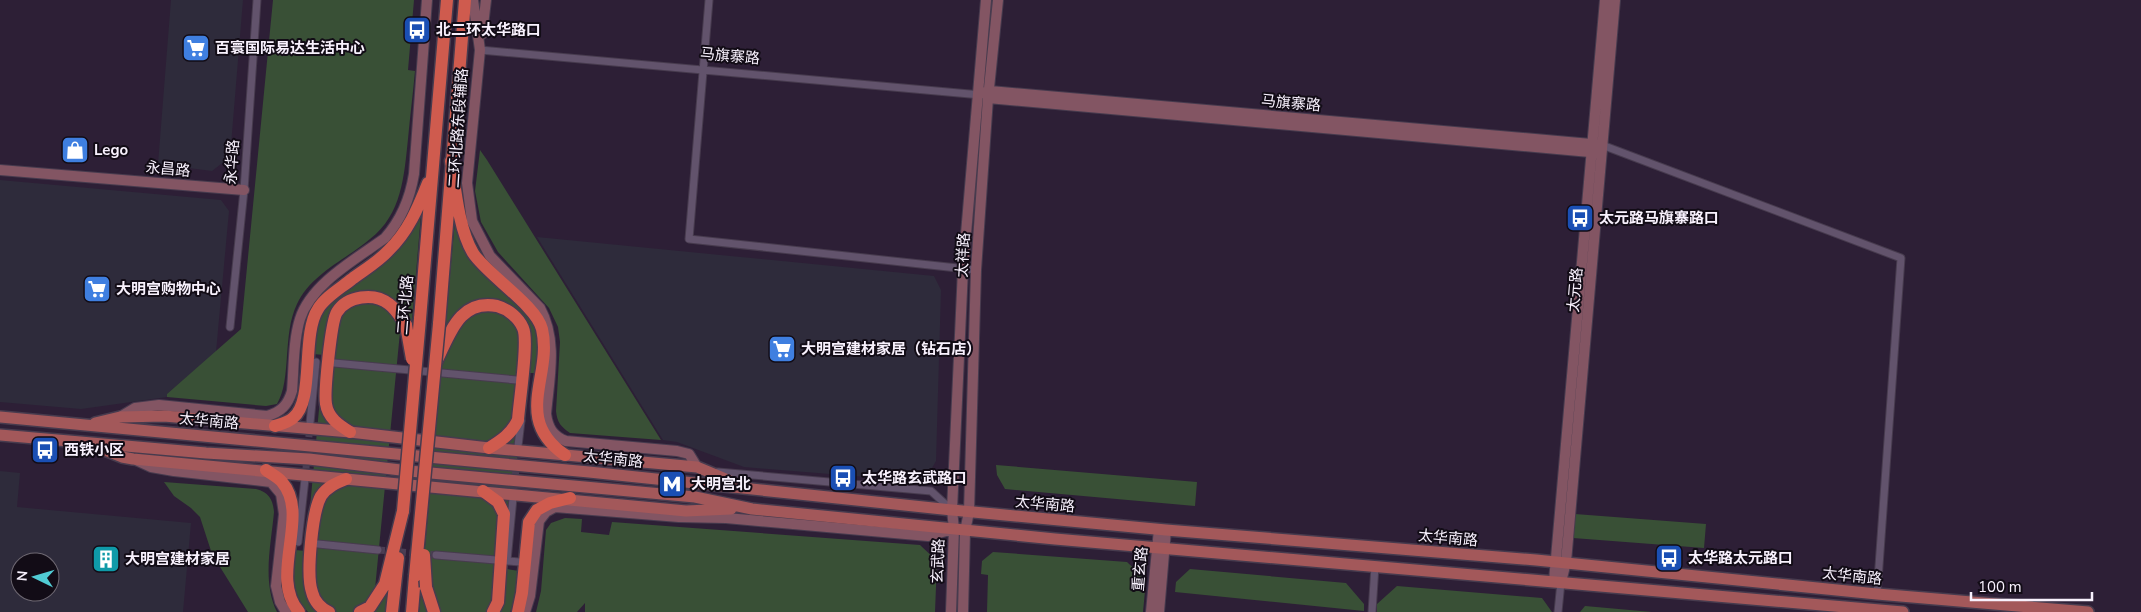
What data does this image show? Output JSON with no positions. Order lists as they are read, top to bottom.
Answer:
{
  "streets": {
    "highway": ["二环北路"],
    "main road": [
      "马旗寨路",
      "二环北路东段辅路",
      "永昌路",
      "太祥路",
      "太元路",
      "太华南路",
      "玄武路",
      "重玄路"
    ],
    "street": ["永华路"]
  },
  "crossings": [
    ["马旗寨路", "二环北路东段辅路"],
    ["马旗寨路", "太祥路"],
    ["马旗寨路", "太元路"],
    ["永华路", "永昌路"],
    ["太祥路", "太华南路"],
    ["太祥路", "玄武路"],
    ["太元路", "太华南路"],
    ["太华南路", "玄武路"],
    ["太华南路", "重玄路"]
  ],
  "places": {
    "bus stop": [
      "北二环太华路口",
      "太元路马旗寨路口",
      "西铁小区",
      "太华路玄武路口",
      "太华路太元路口"
    ],
    "supermarket": ["百寰国际易达生活中心", "大明宫购物中心", "大明宫建材家居（钻石店）"],
    "shop": ["Lego"],
    "metro station": ["大明宫北"],
    "building": ["大明宫建材家居"]
  },
  "scale_bar": "100 m",
  "north": "left"
}
